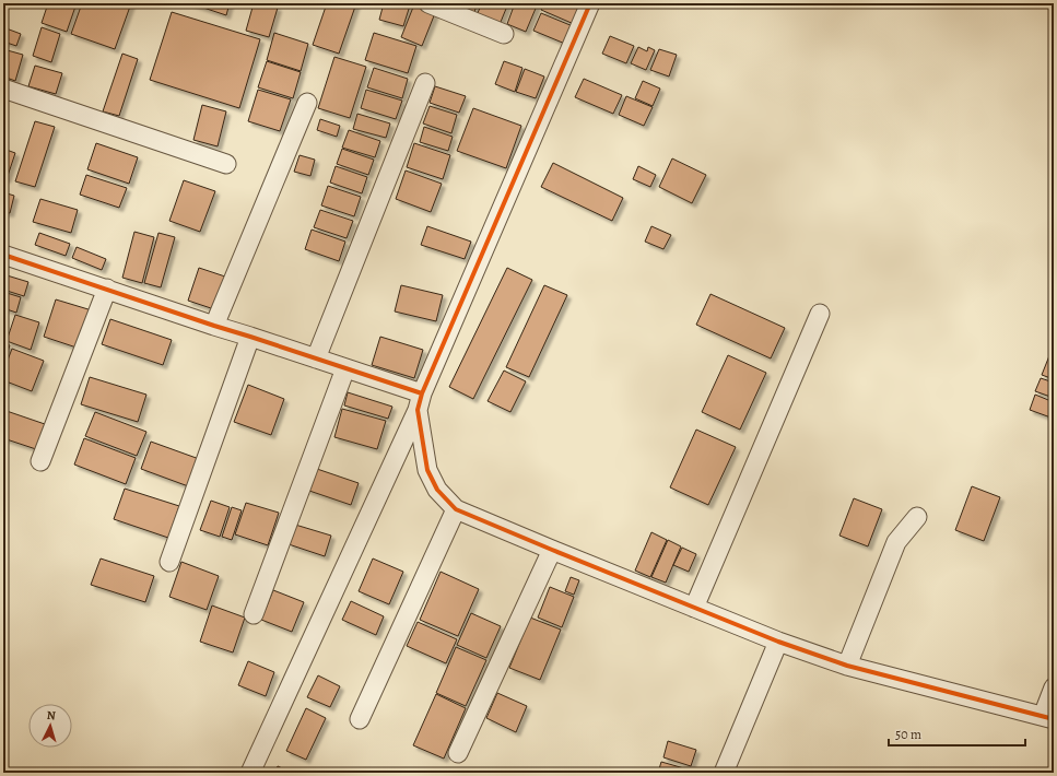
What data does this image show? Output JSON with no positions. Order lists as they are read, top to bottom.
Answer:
{
  "scale_bar": "50 m",
  "north": "top"
}
